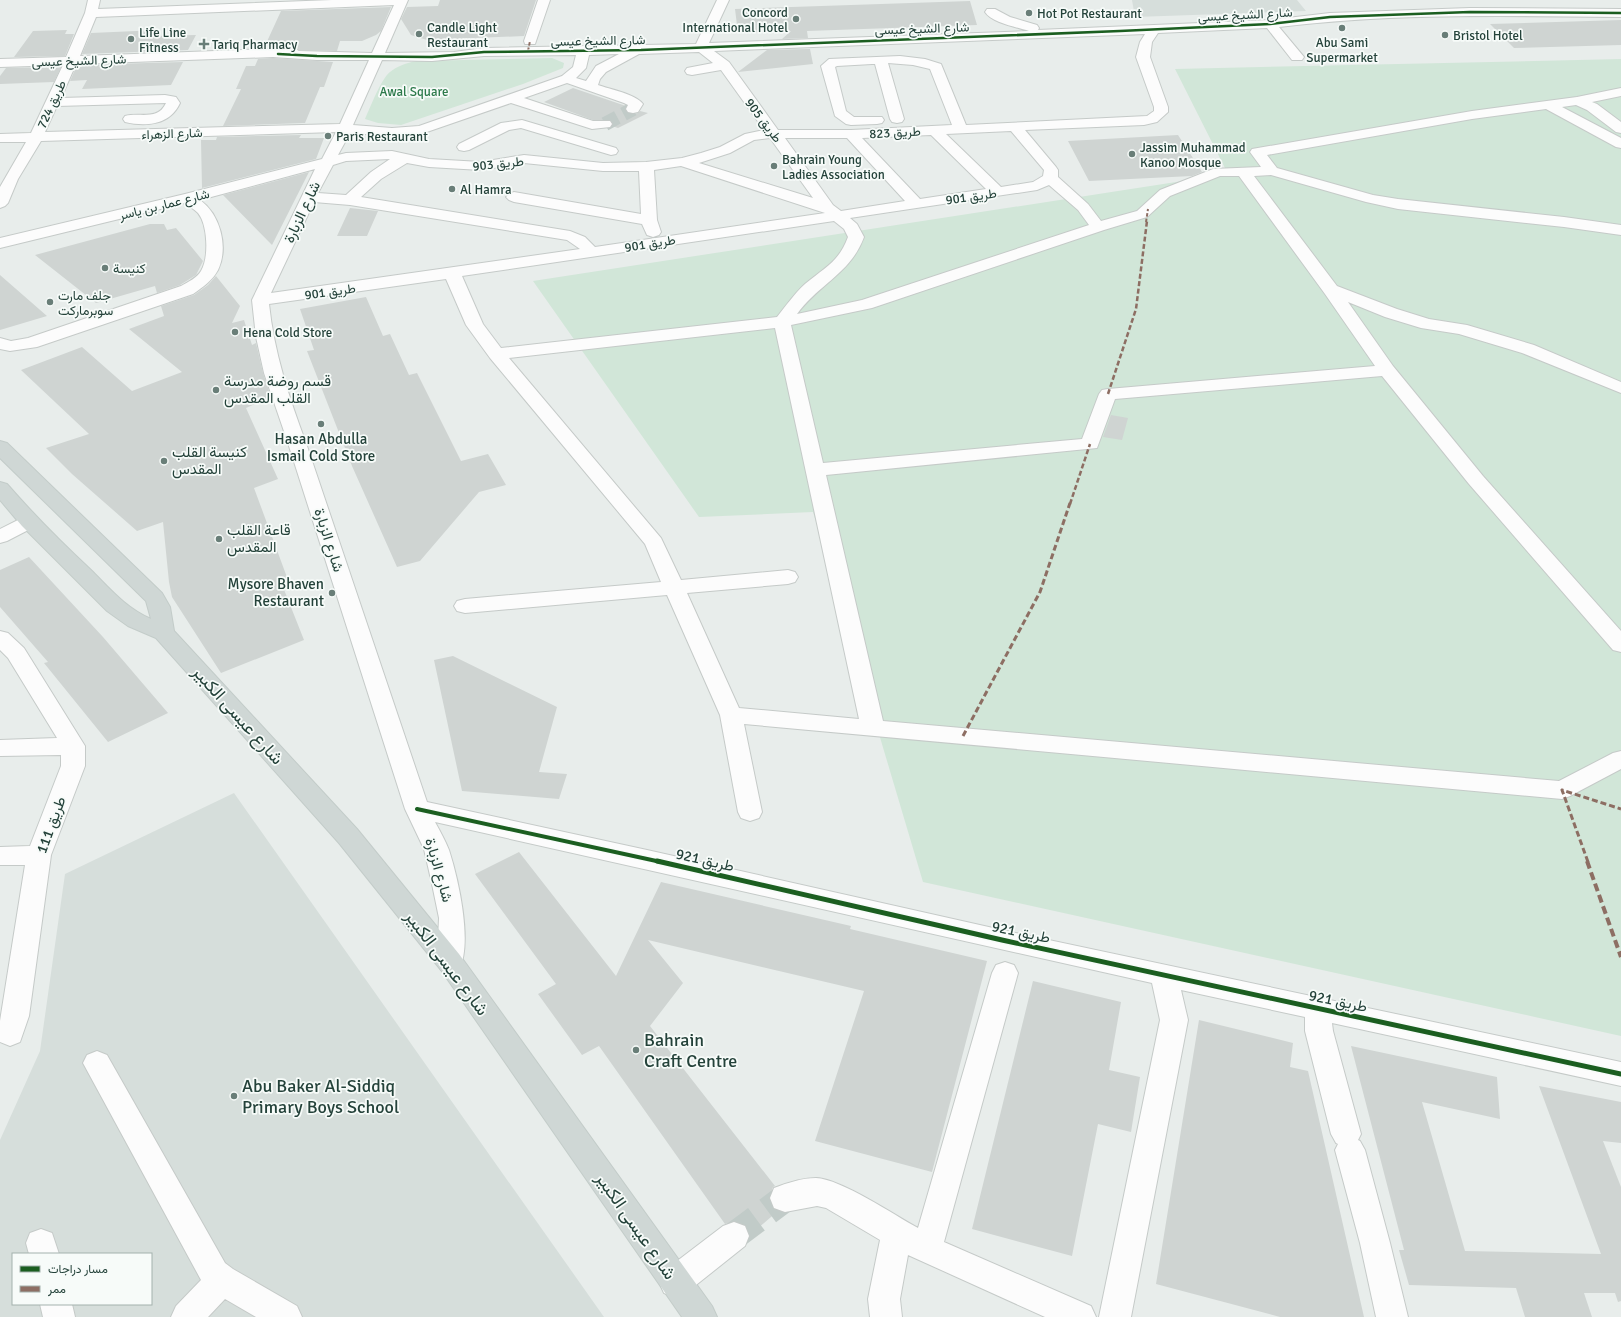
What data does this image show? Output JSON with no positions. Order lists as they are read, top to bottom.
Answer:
{
  "streets": {
    "main road": ["شارع عيسى الكبير"],
    "street": [
      "شارع الشيخ عيسى",
      "طريق 724",
      "طريق 905",
      "طريق 823",
      "شارع الزهراء",
      "طريق 903",
      "طريق 901",
      "شارع عمار بن ياسر",
      "شارع الزبارة",
      "طريق 111",
      "طريق 921"
    ]
  },
  "crossings": [
    ["شارع الشيخ عيسى", "طريق 724"],
    ["شارع الشيخ عيسى", "طريق 905"],
    ["شارع الشيخ عيسى", "شارع الزبارة"],
    ["طريق 724", "شارع الزهراء"],
    ["طريق 905", "طريق 823"],
    ["طريق 905", "طريق 903"],
    ["طريق 905", "طريق 901"],
    ["طريق 823", "طريق 903"],
    ["شارع الزهراء", "شارع الزبارة"],
    ["طريق 903", "طريق 901"],
    ["طريق 903", "شارع عمار بن ياسر"],
    ["طريق 903", "شارع الزبارة"],
    ["طريق 901", "شارع الزبارة"],
    ["شارع عمار بن ياسر", "شارع الزبارة"],
    ["شارع الزبارة", "شارع عيسى الكبير"],
    ["شارع الزبارة", "طريق 921"]
  ],
  "parks": ["Awal Square"],
  "places": {
    "other": [
      "Hot Pot Restaurant",
      "Concord International Hotel",
      "Abu Sami Supermarket",
      "Candle Light Restaurant",
      "Bristol Hotel",
      "Life Line Fitness",
      "Paris Restaurant",
      "Jassim Muhammad Kanoo Mosque",
      "Bahrain Young Ladies Association",
      "Al Hamra",
      "كنيسة",
      "جلف مارت سوبرماركت",
      "Hena Cold Store",
      "قسم روضة مدرسة القلب المقدس",
      "Hasan Abdulla Ismail Cold Store",
      "كنيسة القلب المقدس",
      "قاعة القلب المقدس",
      "Mysore Bhaven Restaurant",
      "Bahrain Craft Centre",
      "Abu Baker Al-Siddiq Primary Boys School"
    ],
    "health": ["Tariq Pharmacy"]
  },
  "legend": ["مسار دراجات", "ممر"]
}
